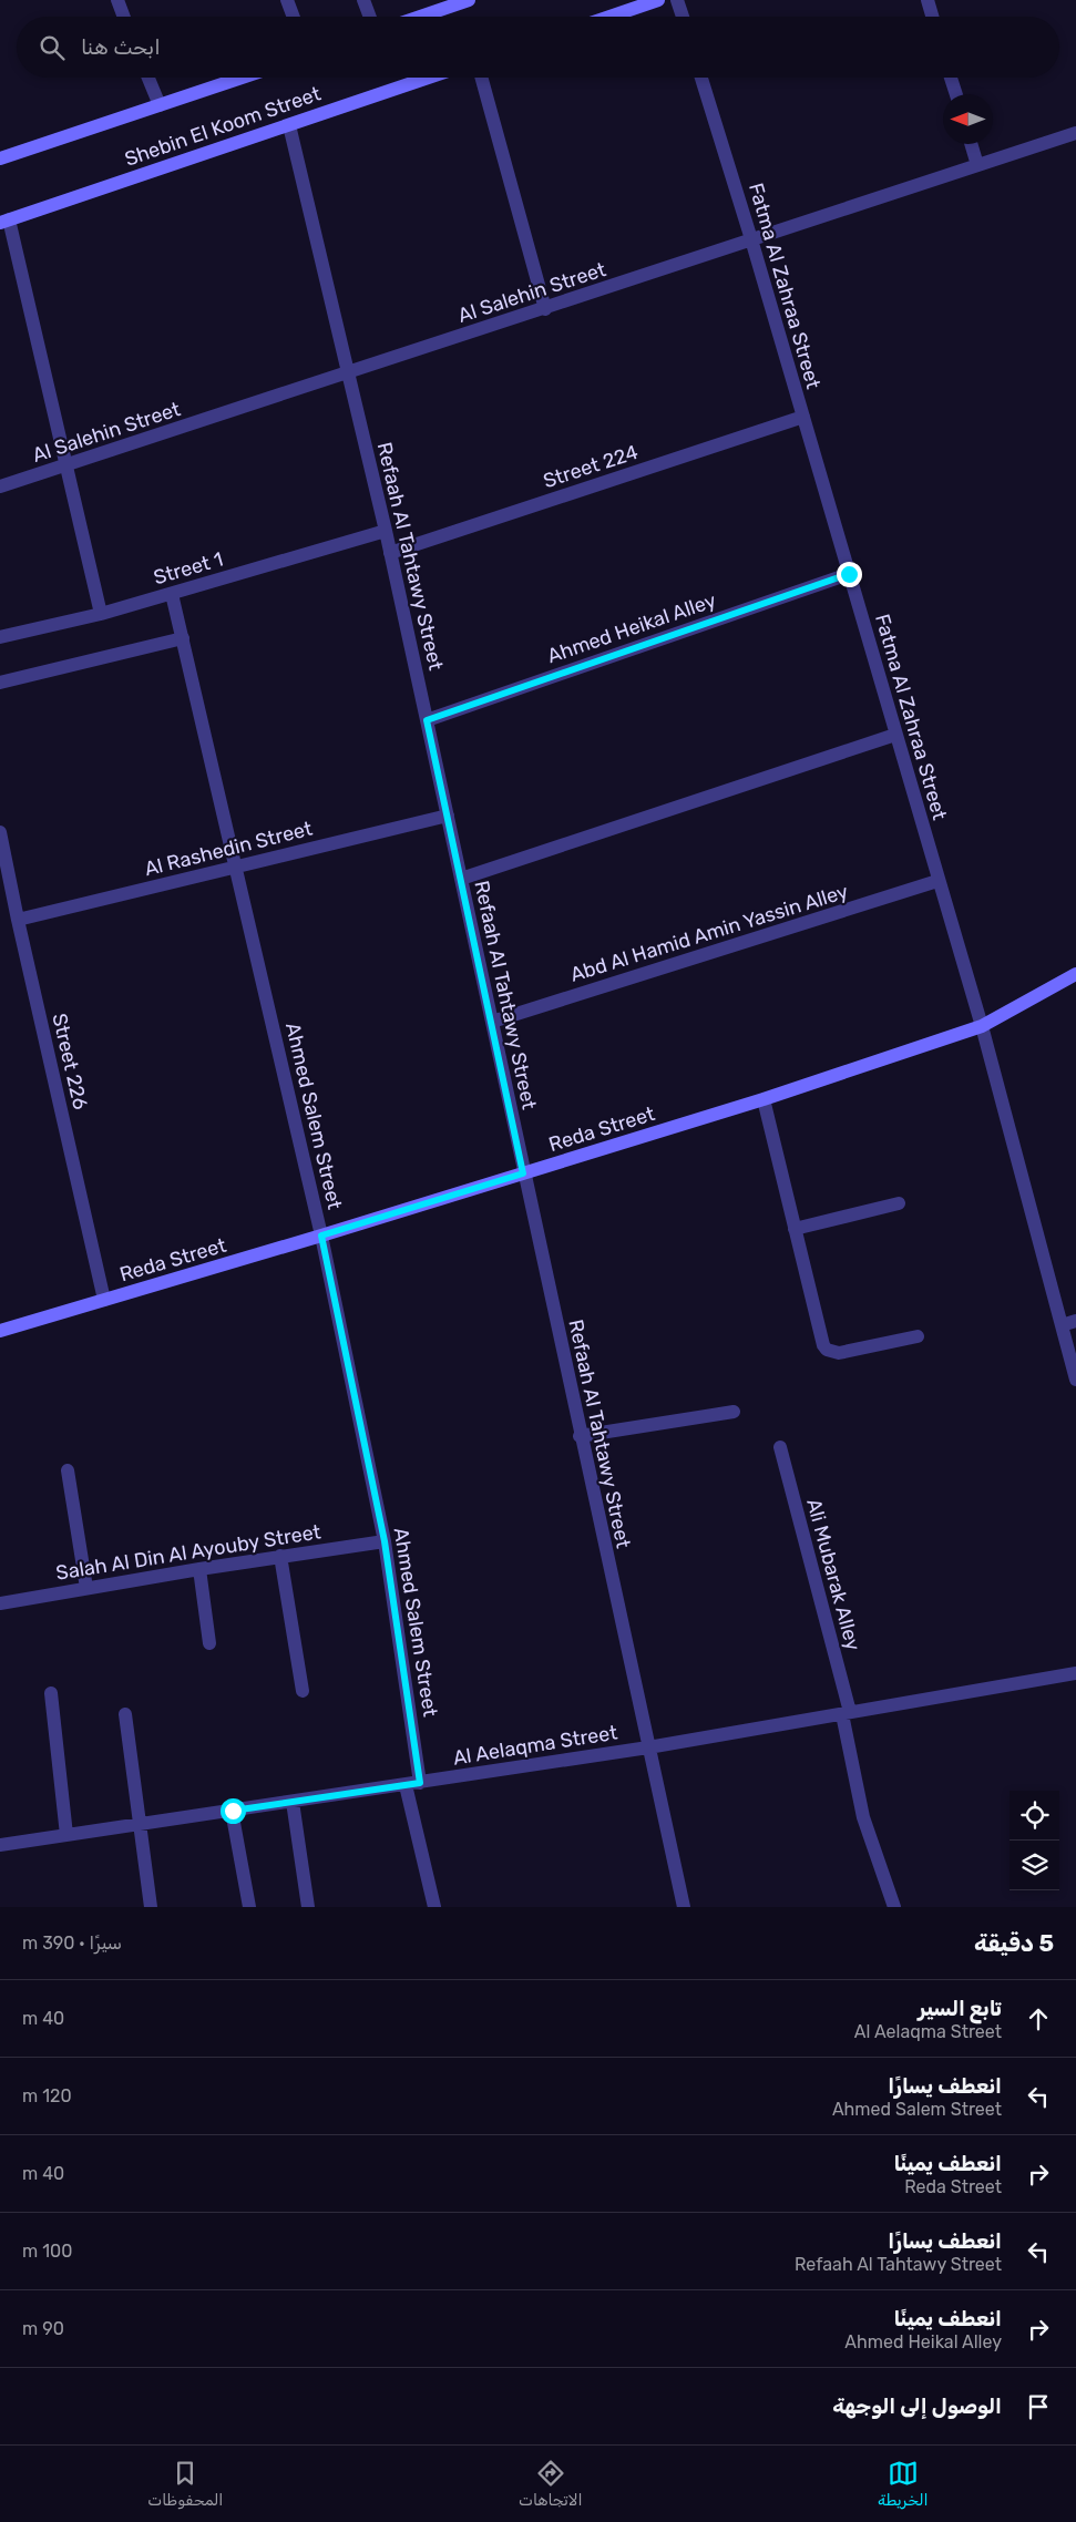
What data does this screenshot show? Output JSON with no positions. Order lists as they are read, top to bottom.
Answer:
{
  "streets": {
    "street": [
      "Shebin El Koom Street",
      "Fatma Al Zahraa Street",
      "Al Salehin Street",
      "Street 224",
      "Refaah Al Tahtawy Street",
      "Street 1",
      "Ahmed Heikal Alley",
      "Al Rashedin Street",
      "Abd Al Hamid Amin Yassin Alley",
      "Street 226",
      "Ahmed Salem Street",
      "Reda Street",
      "Salah Al Din Al Ayouby Street",
      "Ali Mubarak Alley",
      "Al Aelaqma Street"
    ]
  },
  "crossings": [
    ["Shebin El Koom Street", "Refaah Al Tahtawy Street"],
    ["Fatma Al Zahraa Street", "Al Salehin Street"],
    ["Fatma Al Zahraa Street", "Street 224"],
    ["Fatma Al Zahraa Street", "Ahmed Heikal Alley"],
    ["Fatma Al Zahraa Street", "Abd Al Hamid Amin Yassin Alley"],
    ["Fatma Al Zahraa Street", "Reda Street"],
    ["Al Salehin Street", "Refaah Al Tahtawy Street"],
    ["Street 224", "Refaah Al Tahtawy Street"],
    ["Refaah Al Tahtawy Street", "Street 1"],
    ["Refaah Al Tahtawy Street", "Ahmed Heikal Alley"],
    ["Refaah Al Tahtawy Street", "Al Rashedin Street"],
    ["Refaah Al Tahtawy Street", "Abd Al Hamid Amin Yassin Alley"],
    ["Refaah Al Tahtawy Street", "Reda Street"],
    ["Refaah Al Tahtawy Street", "Al Aelaqma Street"],
    ["Street 1", "Ahmed Salem Street"],
    ["Al Rashedin Street", "Street 226"],
    ["Al Rashedin Street", "Ahmed Salem Street"],
    ["Street 226", "Reda Street"],
    ["Ahmed Salem Street", "Reda Street"],
    ["Ahmed Salem Street", "Salah Al Din Al Ayouby Street"],
    ["Ahmed Salem Street", "Al Aelaqma Street"],
    ["Ali Mubarak Alley", "Al Aelaqma Street"]
  ],
  "north": "left",
  "page": {
    "search": "ابحث هنا",
    "heading": ["5 دقيقة", "سيرًا · 390 m"],
    "list": [
      ["تابع السير", "Al Aelaqma Street", "40 m"],
      ["انعطف يسارًا", "Ahmed Salem Street", "120 m"],
      ["انعطف يمينًا", "Reda Street", "40 m"],
      ["انعطف يسارًا", "Refaah Al Tahtawy Street", "100 m"],
      ["انعطف يمينًا", "Ahmed Heikal Alley", "90 m"],
      "الوصول إلى الوجهة"
    ],
    "nav": ["الخريطة", "الاتجاهات", "المحفوظات"]
  }
}
